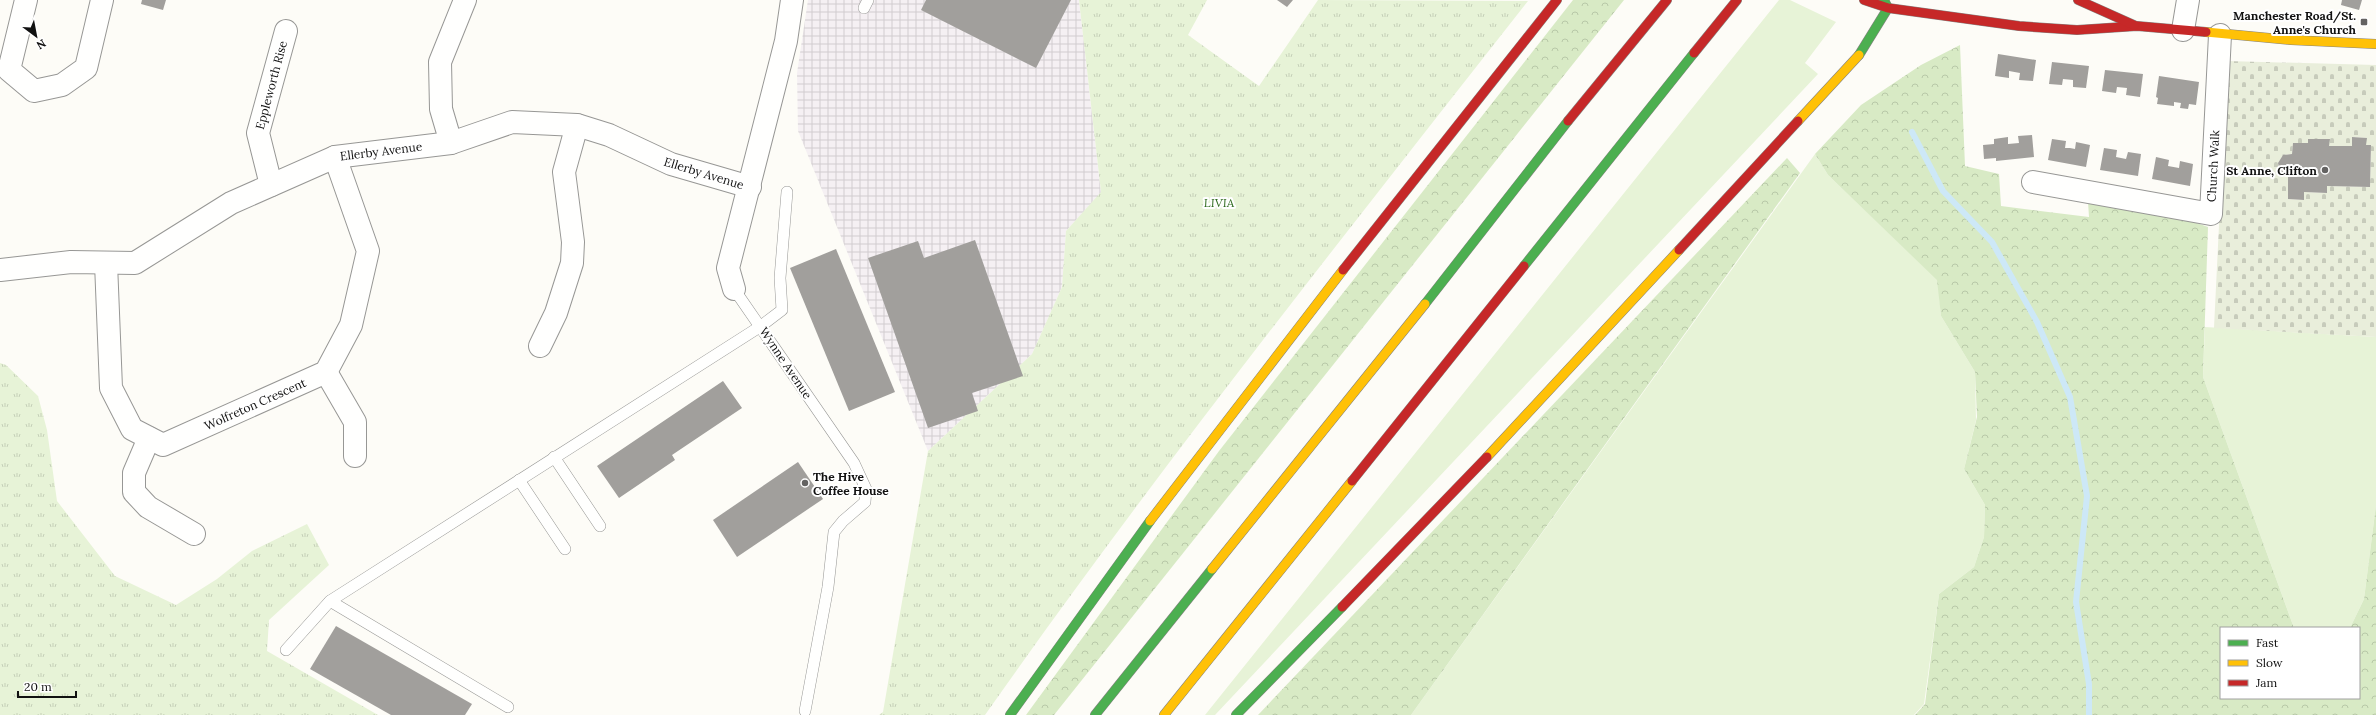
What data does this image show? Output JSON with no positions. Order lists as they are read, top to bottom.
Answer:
{
  "streets": {
    "street": [
      "Eppleworth Rise",
      "Ellerby Avenue",
      "Church Walk",
      "Wynne Avenue",
      "Wolfreton Crescent"
    ]
  },
  "crossings": [
    ["Eppleworth Rise", "Ellerby Avenue"],
    ["Ellerby Avenue", "Wynne Avenue"],
    ["Ellerby Avenue", "Wolfreton Crescent"]
  ],
  "parks": ["LIVIA"],
  "places": {
    "transit": ["Manchester Road/St. Anne's Church"],
    "other": ["St Anne, Clifton", "The Hive Coffee House"]
  },
  "legend": ["Fast", "Slow", "Jam"],
  "scale_bar": "20 m",
  "north": "bottom right"
}
